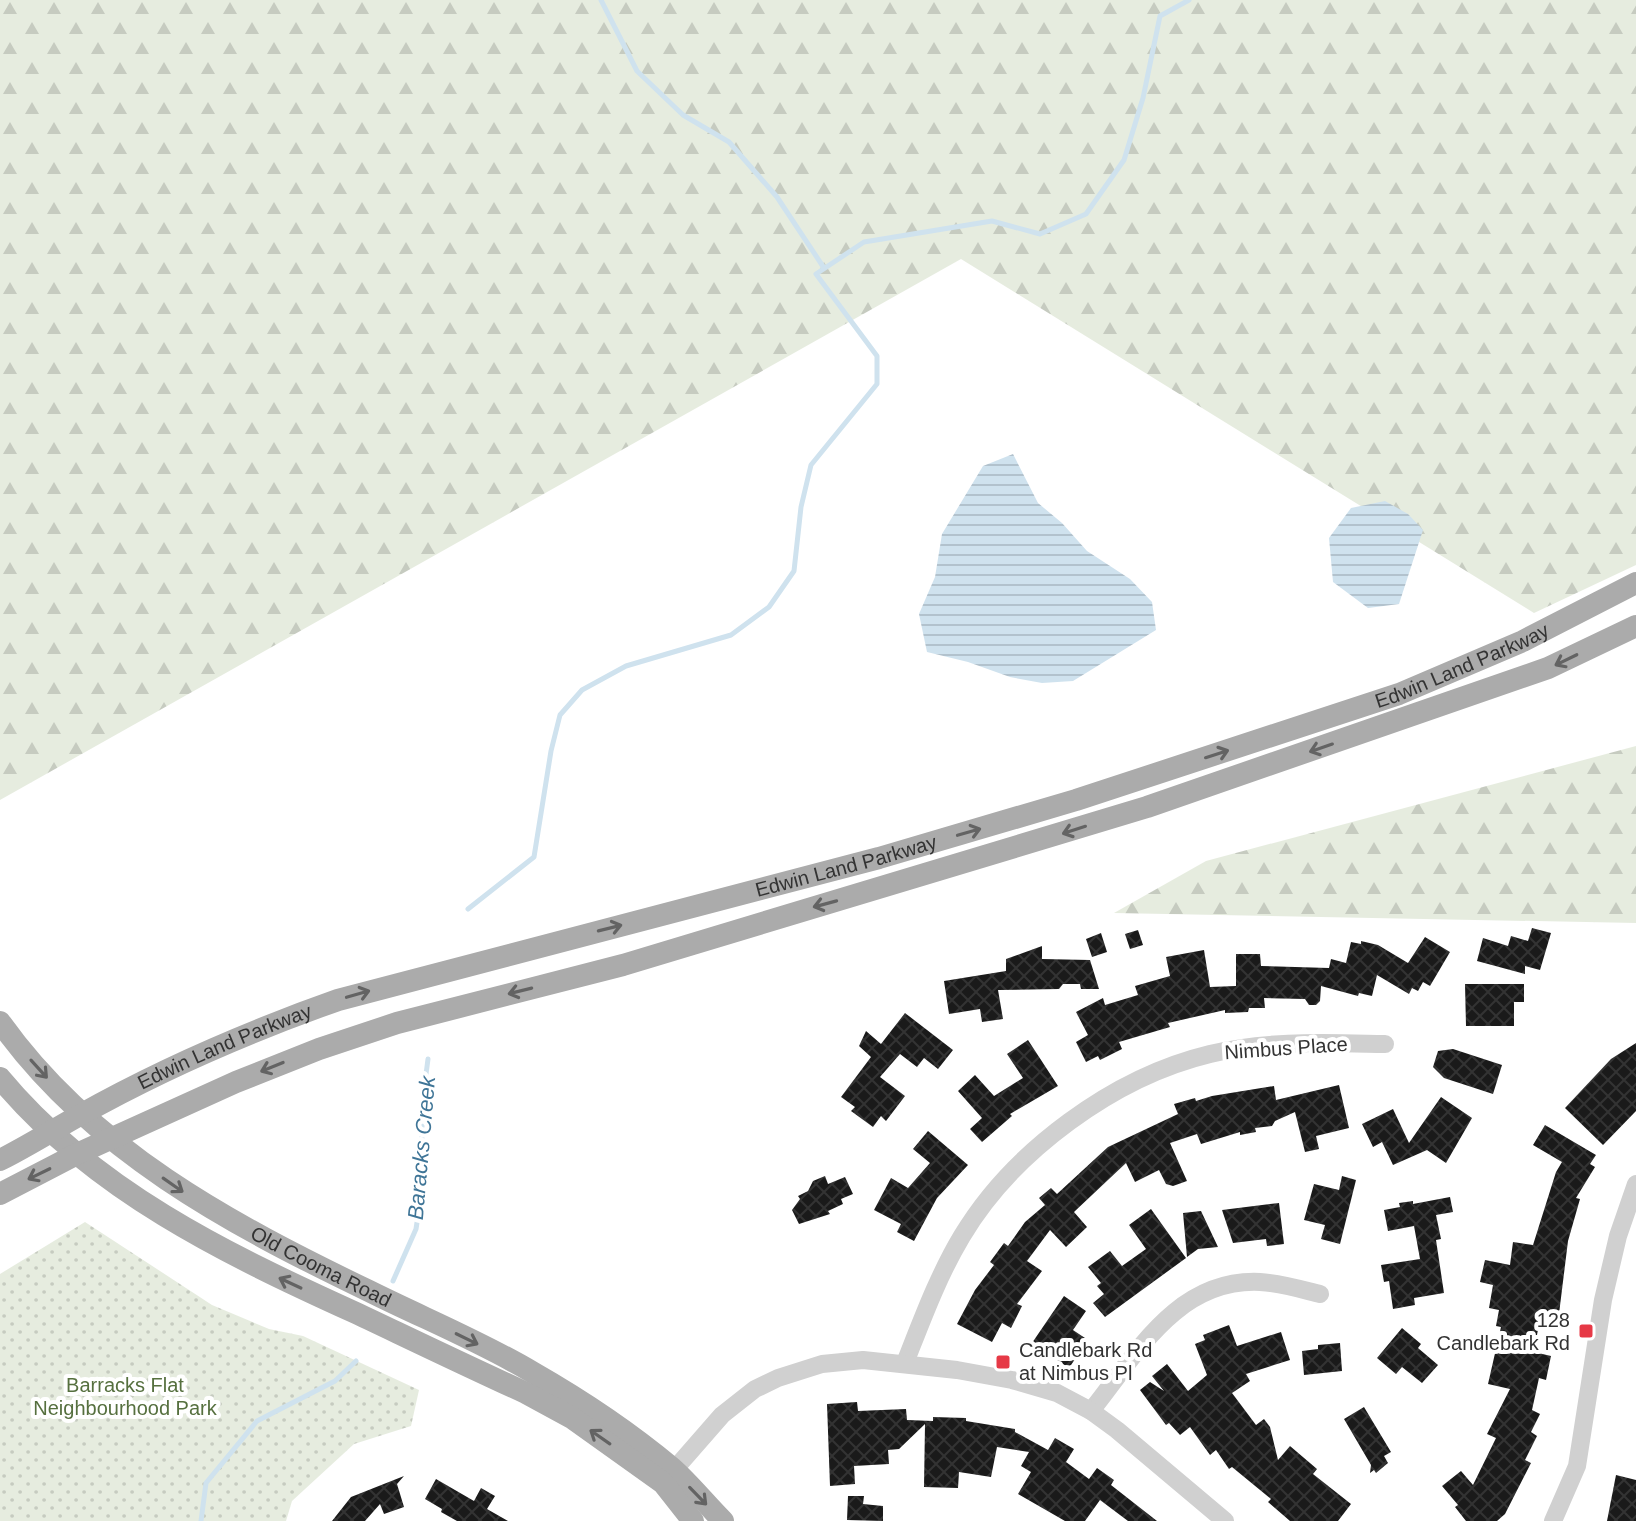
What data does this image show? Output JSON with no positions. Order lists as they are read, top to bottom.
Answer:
{
  "streets": {
    "main road": ["Edwin Land Parkway", "Old Cooma Road"],
    "street": ["Nimbus Place"]
  },
  "crossings": [
    ["Edwin Land Parkway", "Old Cooma Road"]
  ],
  "water": ["Baracks Creek"],
  "parks": ["Barracks Flat Neighbourhood Park"],
  "places": {
    "transit": ["128 Candlebark Rd", "Candlebark Rd at Nimbus Pl"]
  }
}
